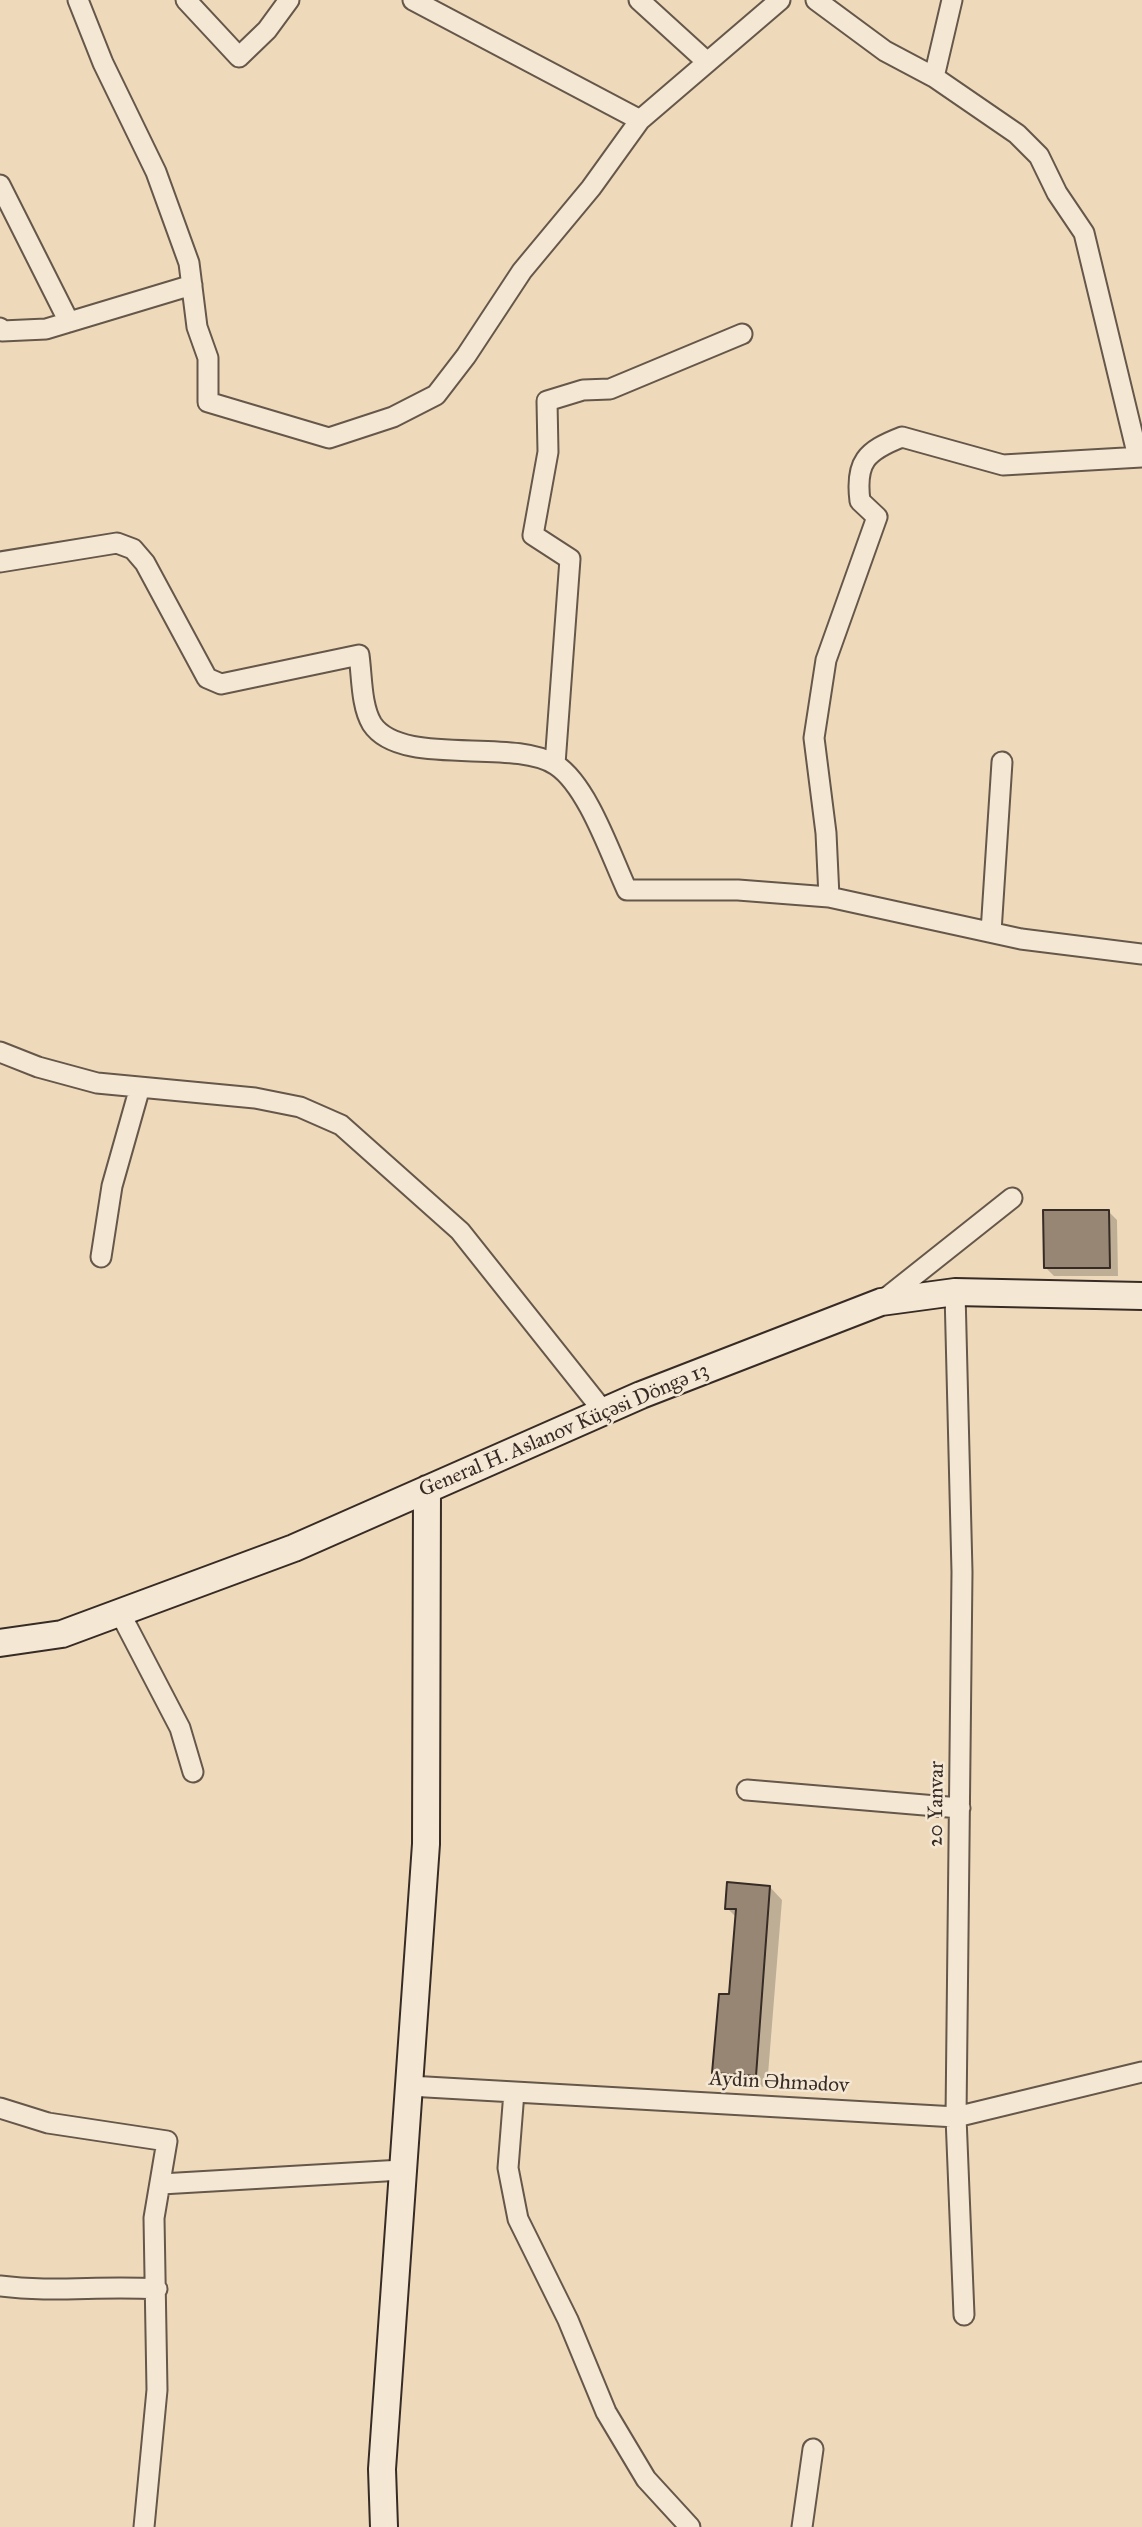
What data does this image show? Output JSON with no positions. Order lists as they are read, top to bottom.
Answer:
{
  "streets": {
    "main road": ["General H. Aslanov Küçəsi Döngə 13"],
    "street": ["20 Yanvar", "Aydın Əhmədov"]
  },
  "crossings": [
    ["General H. Aslanov Küçəsi Döngə 13", "20 Yanvar"],
    ["20 Yanvar", "Aydın Əhmədov"]
  ]
}
